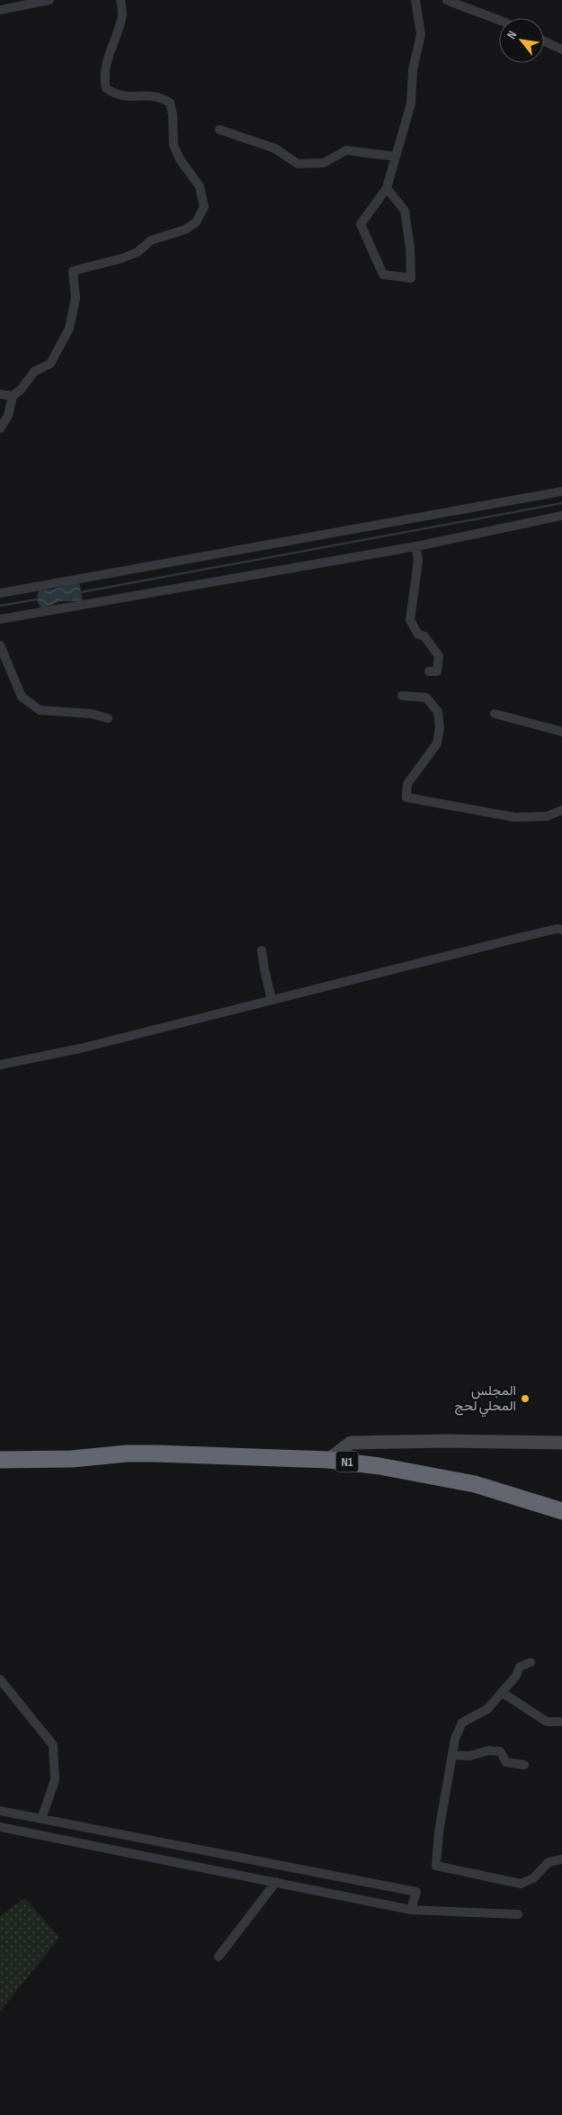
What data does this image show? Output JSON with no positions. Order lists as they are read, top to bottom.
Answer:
{
  "streets": {
    "highway": ["N1"]
  },
  "places": ["المجلس المحلي لحج"],
  "north": "top left"
}
